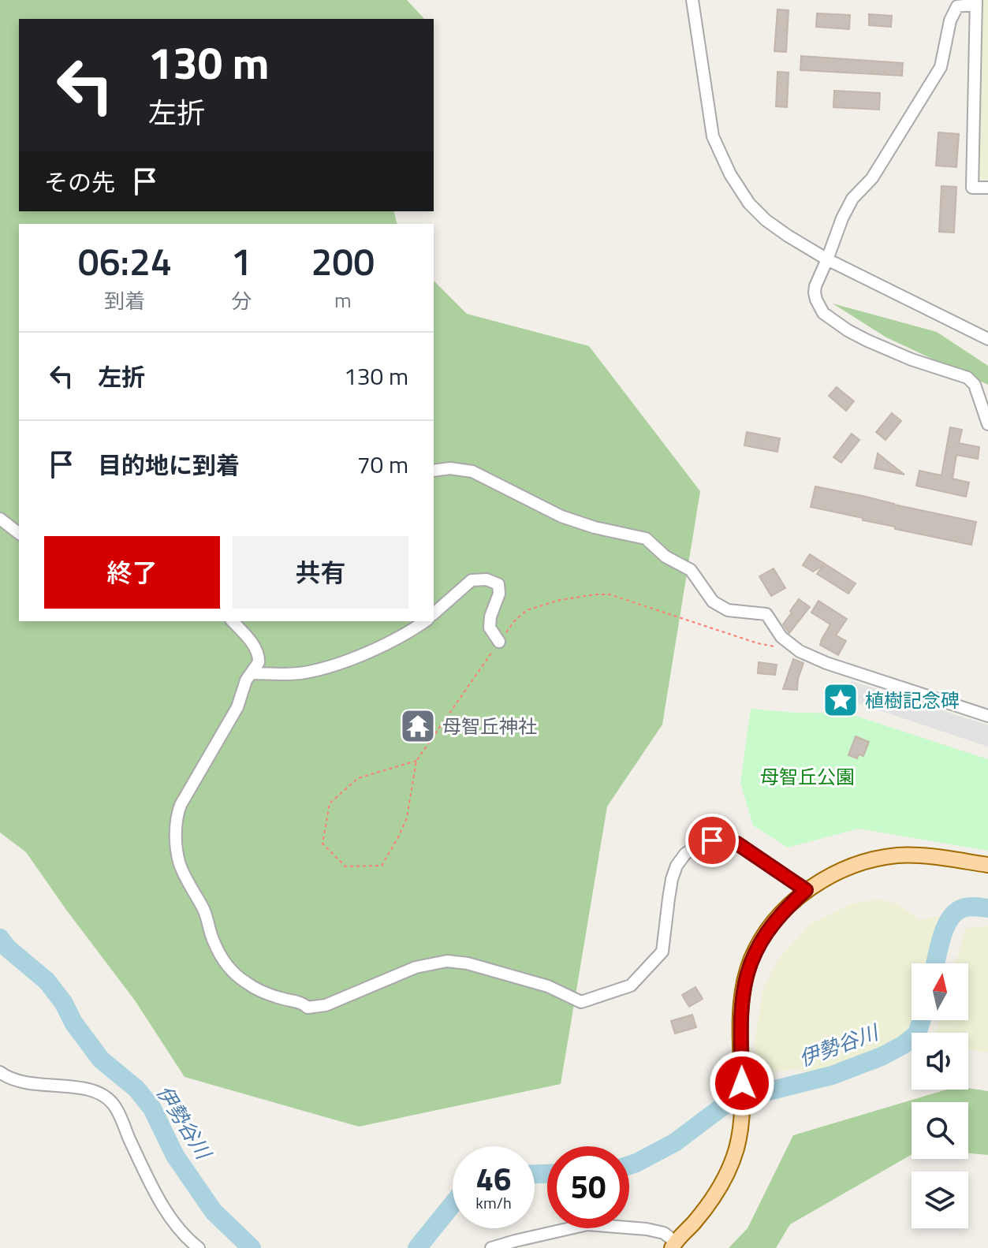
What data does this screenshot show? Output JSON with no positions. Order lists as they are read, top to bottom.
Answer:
{
  "water": ["伊勢谷川"],
  "parks": ["母智丘公園"],
  "places": {
    "place": ["植樹記念碑"],
    "temple": ["母智丘神社"]
  },
  "north": "top",
  "page": {
    "turn": ["130 m", "左折"],
    "then": "その先",
    "eta": [
      "06:24",
      "到着",
      "1",
      "分",
      "200",
      "m"
    ],
    "list": [
      {
        "name": "左折",
        "value": "130 m"
      },
      {
        "name": "目的地に到着",
        "value": "70 m"
      }
    ],
    "buttons": ["終了", "共有"],
    "speed": "46 km/h",
    "limit": "50"
  }
}
